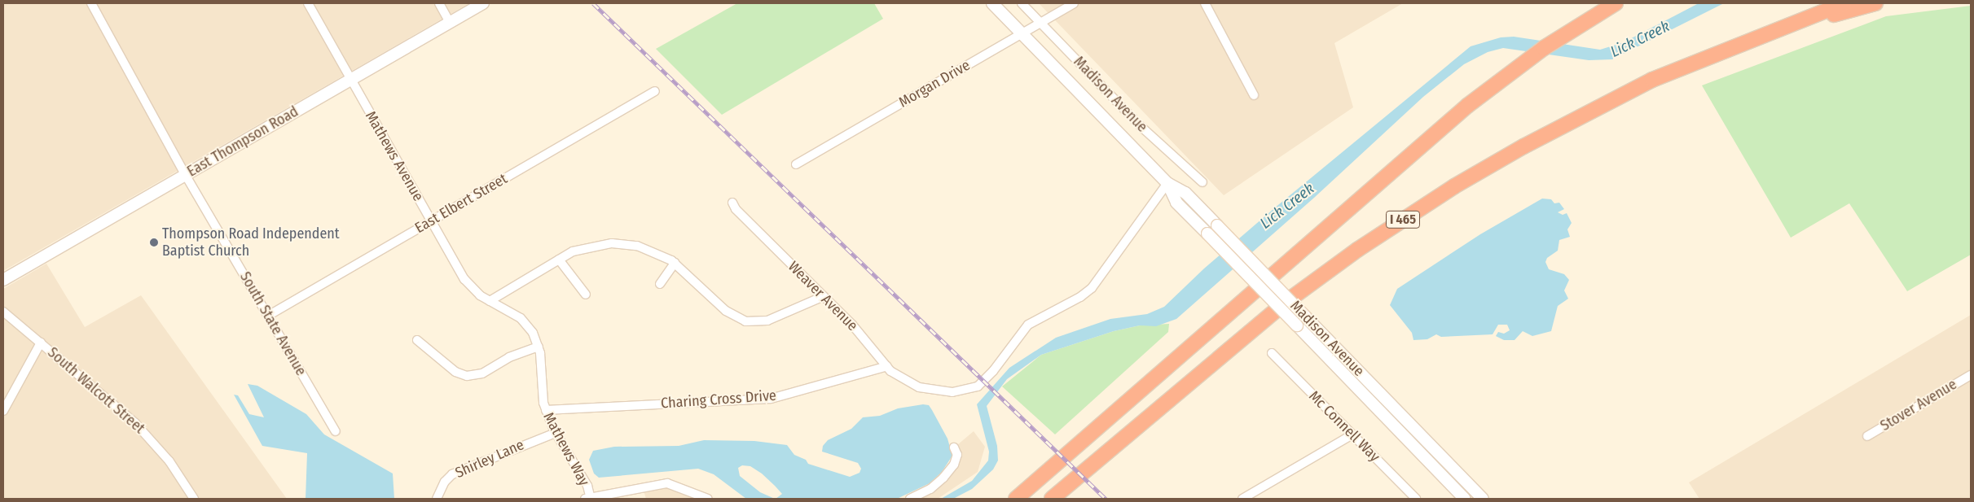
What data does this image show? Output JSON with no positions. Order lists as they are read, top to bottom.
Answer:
{
  "streets": {
    "highway": ["I 465"],
    "main road": ["Madison Avenue", "East Thompson Road"],
    "street": [
      "Morgan Drive",
      "Mathews Avenue",
      "East Elbert Street",
      "Weaver Avenue",
      "South State Avenue",
      "South Walcott Street",
      "Charing Cross Drive",
      "Stover Avenue",
      "Mc Connell Way",
      "Mathews Way",
      "Shirley Lane"
    ]
  },
  "crossings": [
    ["Morgan Drive", "Madison Avenue"],
    ["Madison Avenue", "Weaver Avenue"],
    ["East Thompson Road", "Mathews Avenue"],
    ["East Thompson Road", "South State Avenue"],
    ["Mathews Avenue", "East Elbert Street"],
    ["Mathews Avenue", "Mathews Way"],
    ["East Elbert Street", "South State Avenue"],
    ["Weaver Avenue", "Charing Cross Drive"],
    ["Charing Cross Drive", "Mathews Way"],
    ["Mathews Way", "Shirley Lane"]
  ],
  "water": ["Lick Creek"],
  "places": ["Thompson Road Independent Baptist Church"]
}
